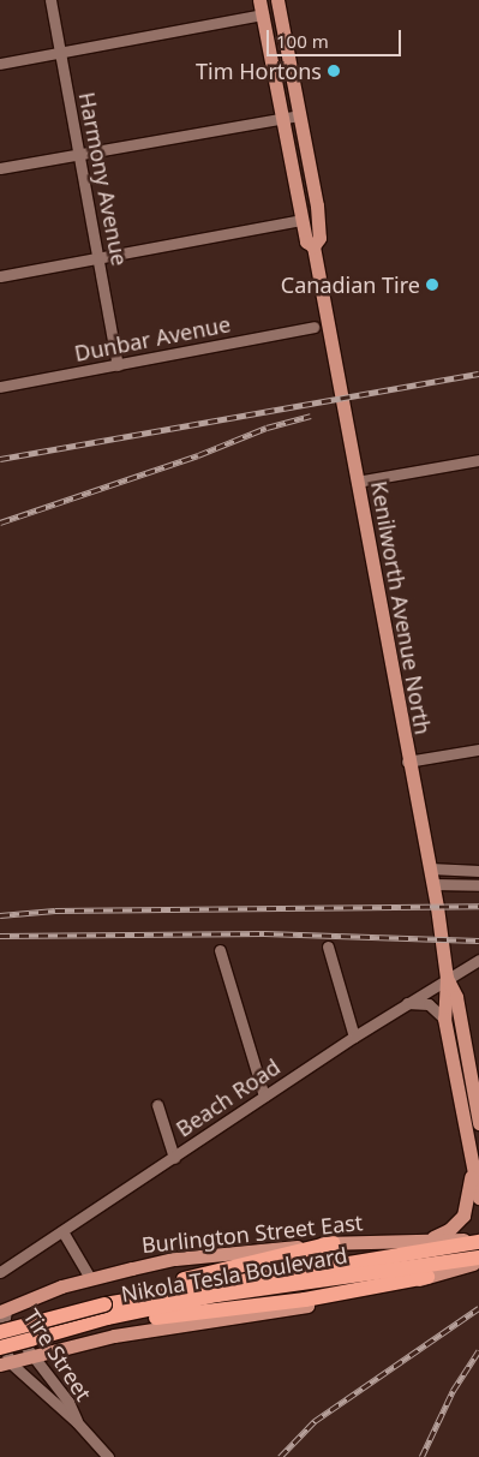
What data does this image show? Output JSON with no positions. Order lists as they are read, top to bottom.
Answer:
{
  "streets": {
    "highway": ["Nikola Tesla Boulevard"],
    "main road": ["Kenilworth Avenue North", "Burlington Street East"],
    "street": [
      "Harmony Avenue",
      "Dunbar Avenue",
      "Beach Road",
      "Tire Street"
    ]
  },
  "crossings": [
    ["Harmony Avenue", "Dunbar Avenue"],
    ["Kenilworth Avenue North", "Beach Road"],
    ["Burlington Street East", "Nikola Tesla Boulevard"],
    ["Burlington Street East", "Tire Street"]
  ],
  "places": ["Tim Hortons", "Canadian Tire"],
  "scale_bar": "100 m"
}
